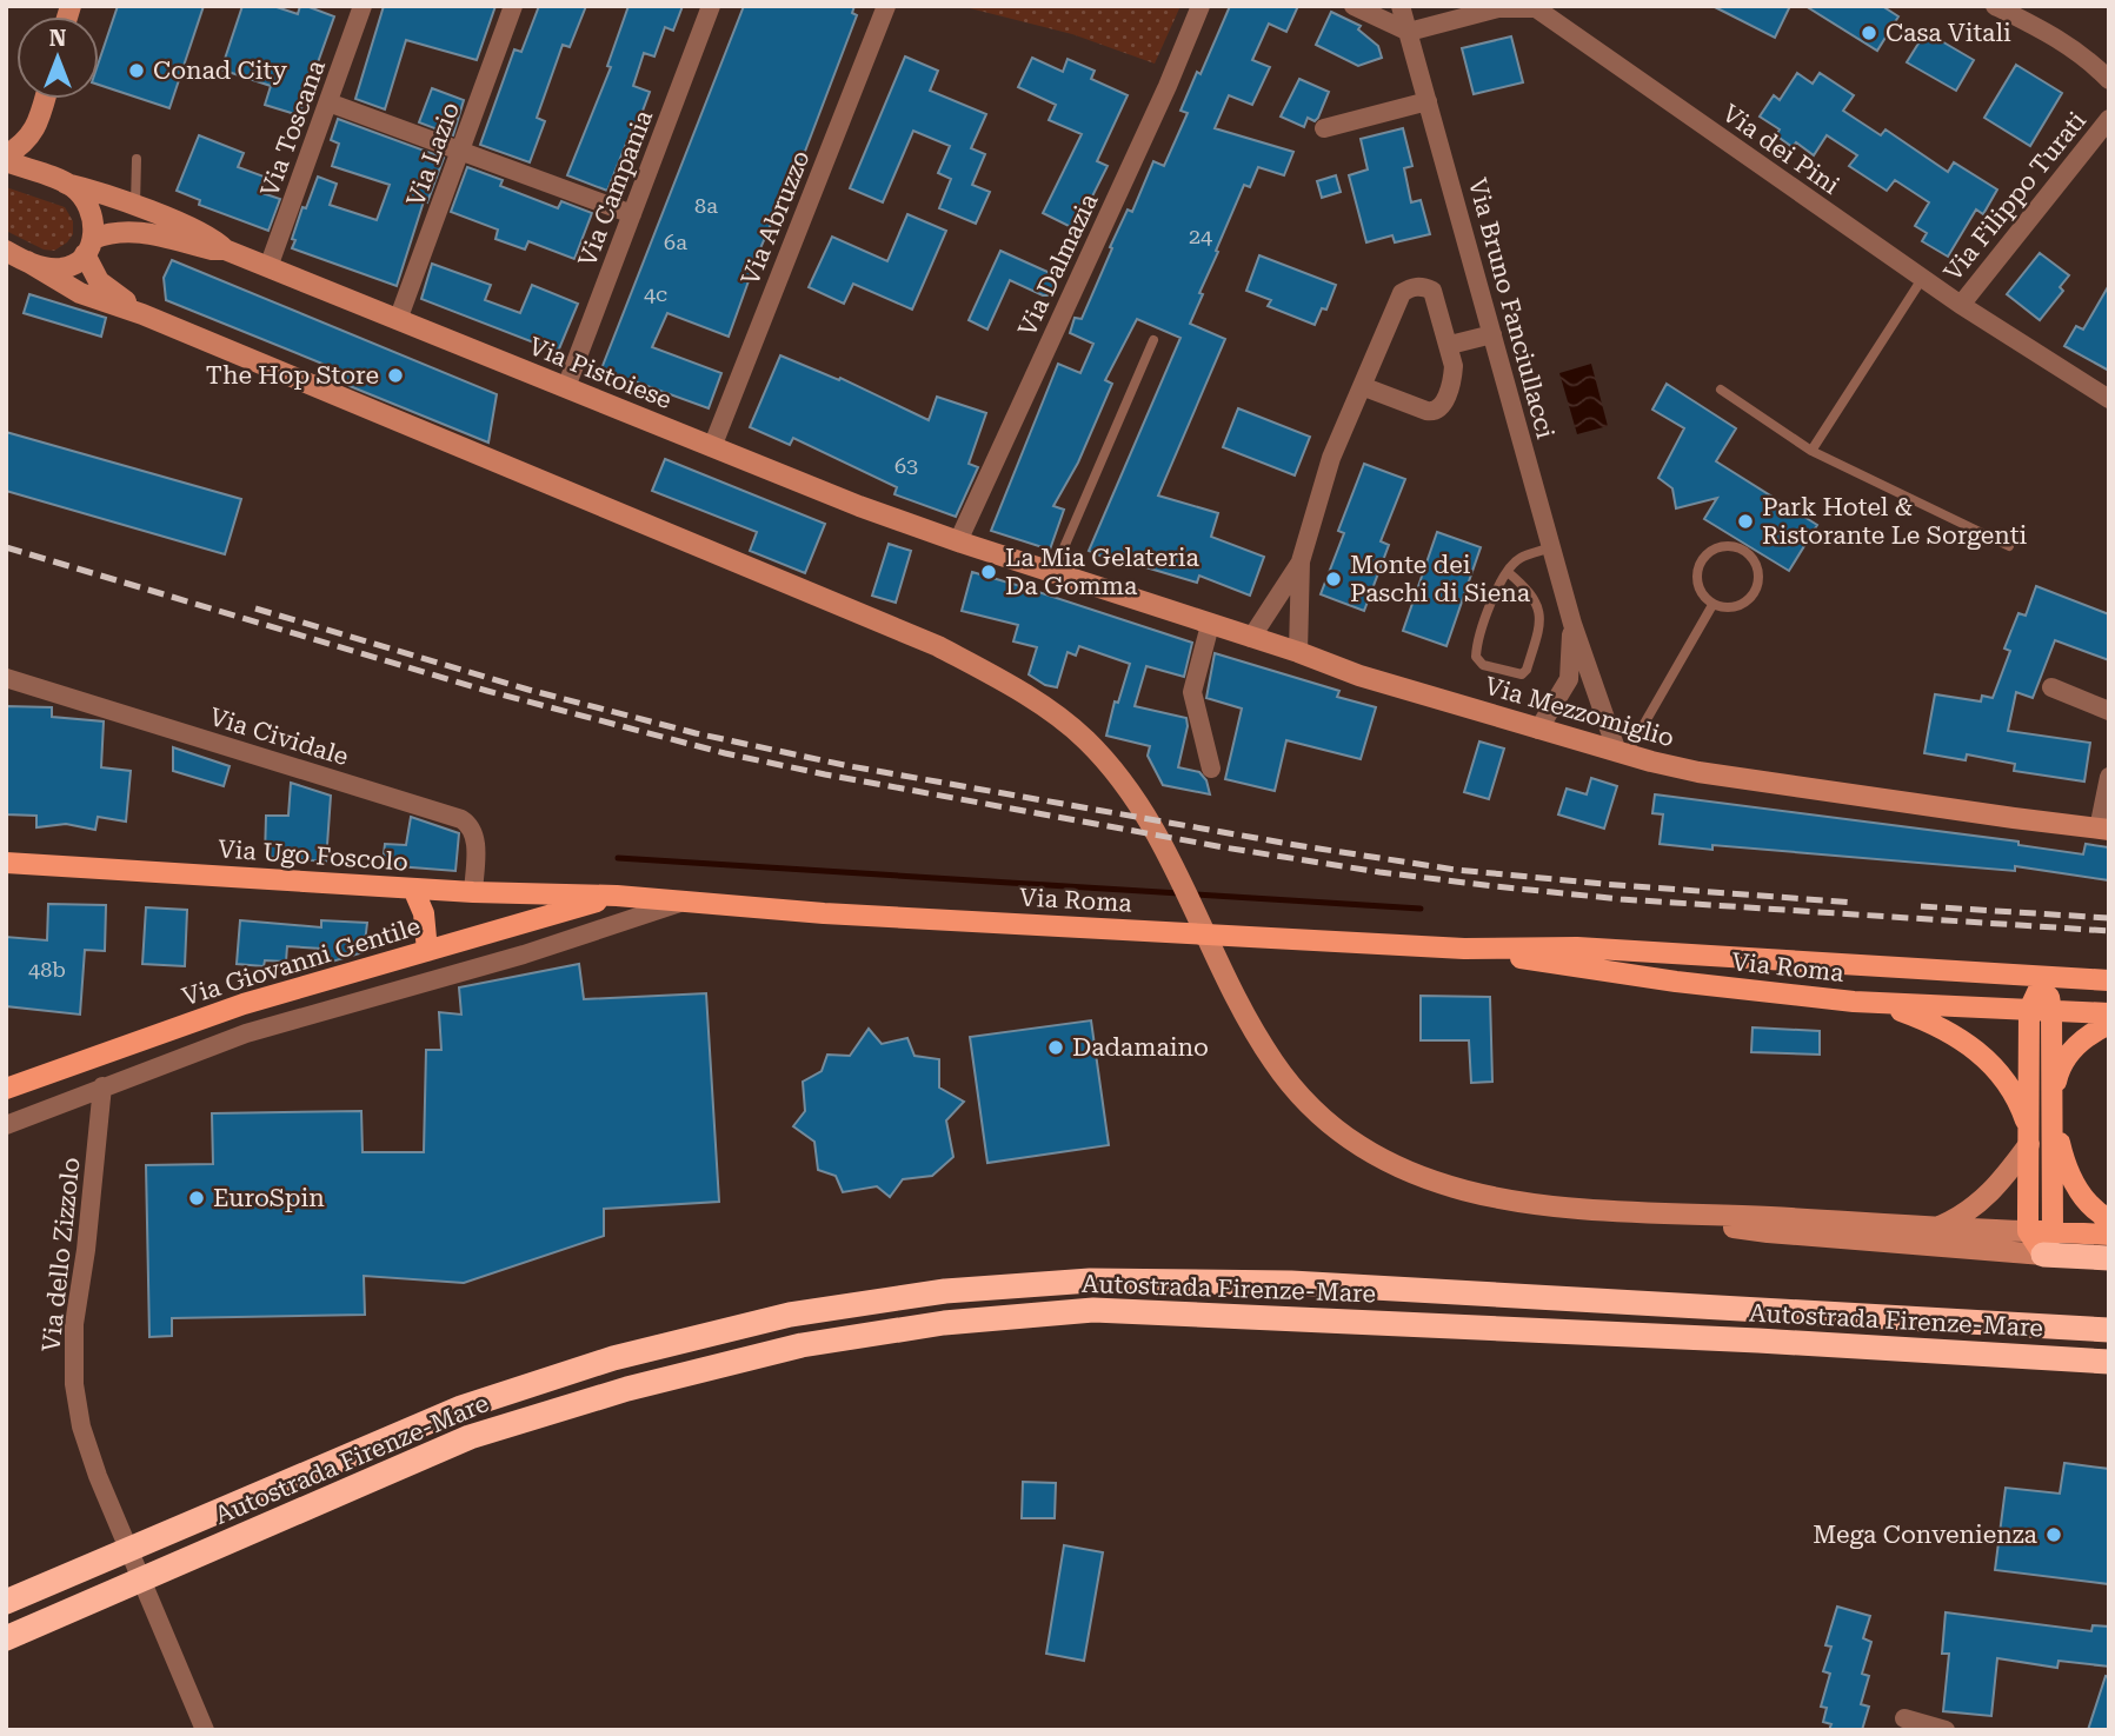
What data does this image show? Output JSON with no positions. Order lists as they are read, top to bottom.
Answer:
{
  "streets": {
    "highway": ["Autostrada Firenze-Mare"],
    "main road": [
      "Via Pistoiese",
      "Via Mezzomiglio",
      "Via Ugo Foscolo",
      "Via Roma",
      "Via Giovanni Gentile"
    ],
    "street": [
      "Via Toscana",
      "Via dei Pini",
      "Via Lazio",
      "Via Campania",
      "Via Filippo Turati",
      "Via Abruzzo",
      "Via Dalmazia",
      "Via Bruno Fanciullacci",
      "Via Cividale",
      "Via dello Zizzolo"
    ]
  },
  "crossings": [
    ["Via Toscana", "Via Pistoiese"],
    ["Via dei Pini", "Via Filippo Turati"],
    ["Via dei Pini", "Via Bruno Fanciullacci"],
    ["Via Lazio", "Via Pistoiese"],
    ["Via Campania", "Via Pistoiese"],
    ["Via Abruzzo", "Via Pistoiese"],
    ["Via Dalmazia", "Via Pistoiese"],
    ["Via Dalmazia", "Via Mezzomiglio"],
    ["Via Bruno Fanciullacci", "Via Mezzomiglio"],
    ["Via Pistoiese", "Via Mezzomiglio"],
    ["Via Cividale", "Via Ugo Foscolo"],
    ["Via Ugo Foscolo", "Via Roma"],
    ["Via Ugo Foscolo", "Via Giovanni Gentile"],
    ["Via Roma", "Via Giovanni Gentile"],
    ["Via Roma", "Via dello Zizzolo"]
  ],
  "places": [
    "Casa Vitali",
    "Conad City",
    "The Hop Store",
    "Park Hotel & Ristorante Le Sorgenti",
    "La Mia Gelateria Da Gomma",
    "Monte dei Paschi di Siena",
    "Dadamaino",
    "EuroSpin",
    "Mega Convenienza"
  ],
  "house_numbers": [
    "8a",
    "24",
    "6a",
    "4c",
    "63",
    "48b"
  ],
  "north": "top"
}
